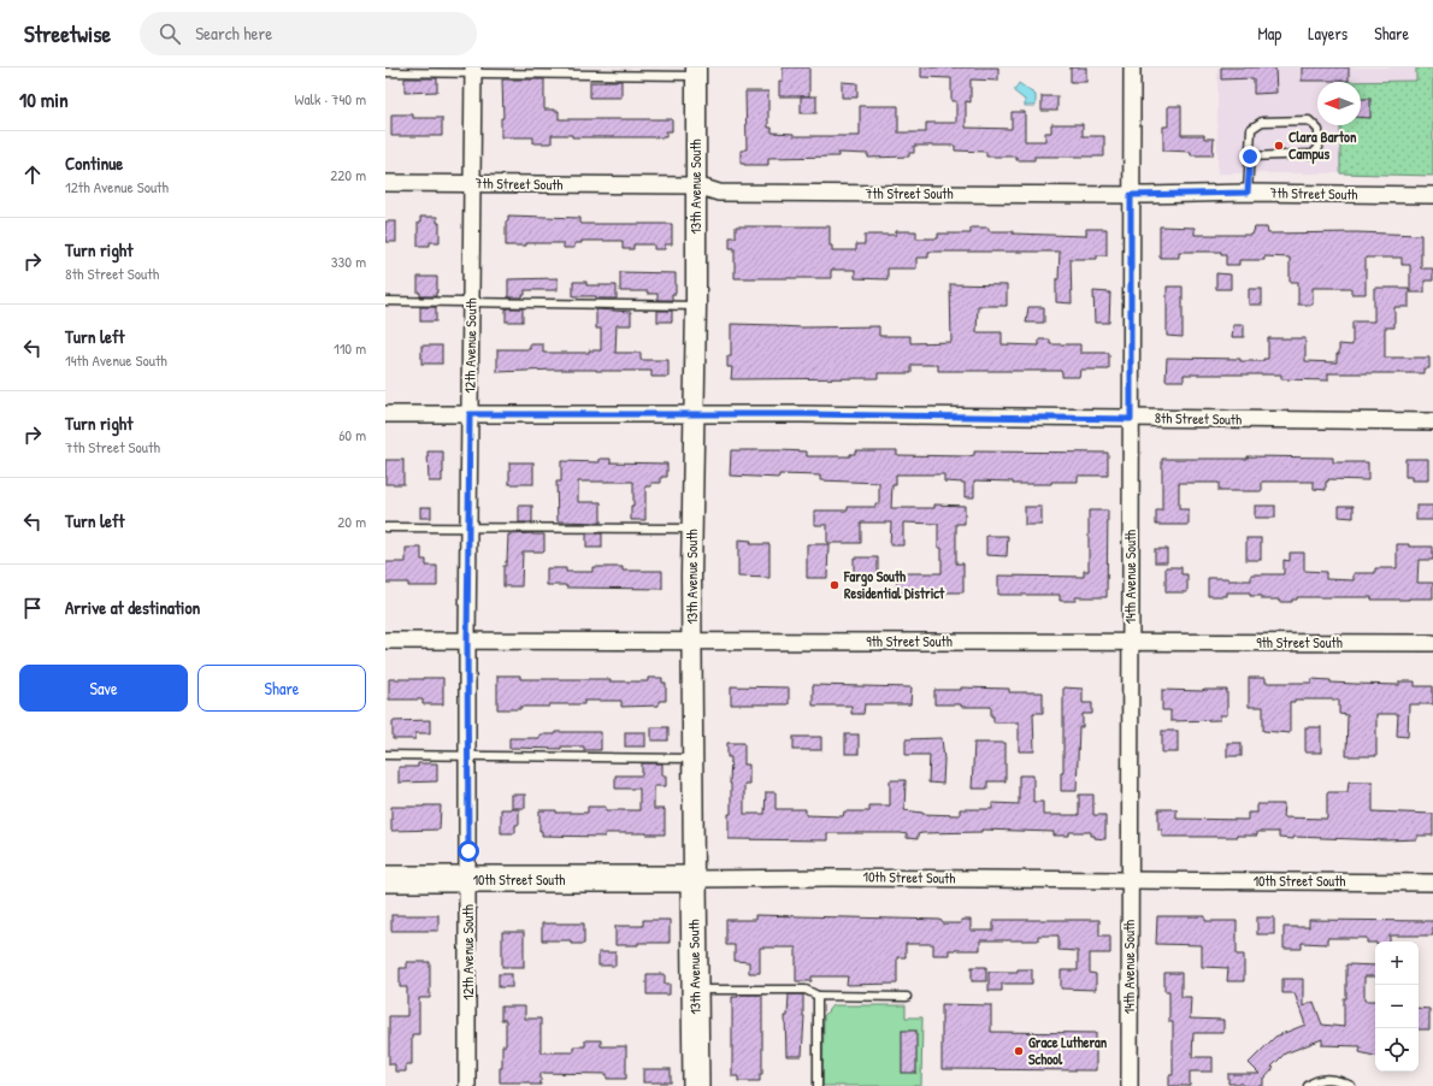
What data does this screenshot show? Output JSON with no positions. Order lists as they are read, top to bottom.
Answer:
{
  "streets": {
    "main road": ["13th Avenue South", "10th Street South"],
    "street": [
      "7th Street South",
      "12th Avenue South",
      "8th Street South",
      "14th Avenue South",
      "9th Street South"
    ]
  },
  "crossings": [
    ["7th Street South", "13th Avenue South"],
    ["7th Street South", "12th Avenue South"],
    ["7th Street South", "14th Avenue South"],
    ["13th Avenue South", "8th Street South"],
    ["13th Avenue South", "9th Street South"],
    ["13th Avenue South", "10th Street South"],
    ["12th Avenue South", "8th Street South"],
    ["12th Avenue South", "9th Street South"],
    ["12th Avenue South", "10th Street South"],
    ["8th Street South", "14th Avenue South"],
    ["14th Avenue South", "9th Street South"],
    ["14th Avenue South", "10th Street South"]
  ],
  "places": ["Clara Barton Campus", "Fargo South Residential District", "Grace Lutheran School"],
  "north": "left",
  "page": {
    "header": "Streetwise",
    "search": "Search here",
    "nav": ["Map", "Layers", "Share"],
    "heading": ["10 min", "Walk · 740 m"],
    "list": [
      ["Continue", "12th Avenue South", "220 m"],
      ["Turn right", "8th Street South", "330 m"],
      ["Turn left", "14th Avenue South", "110 m"],
      ["Turn right", "7th Street South", "60 m"],
      ["Turn left", "20 m"],
      "Arrive at destination"
    ],
    "buttons": ["Save", "Share"],
    "map_buttons": ["+", "−"]
  }
}
